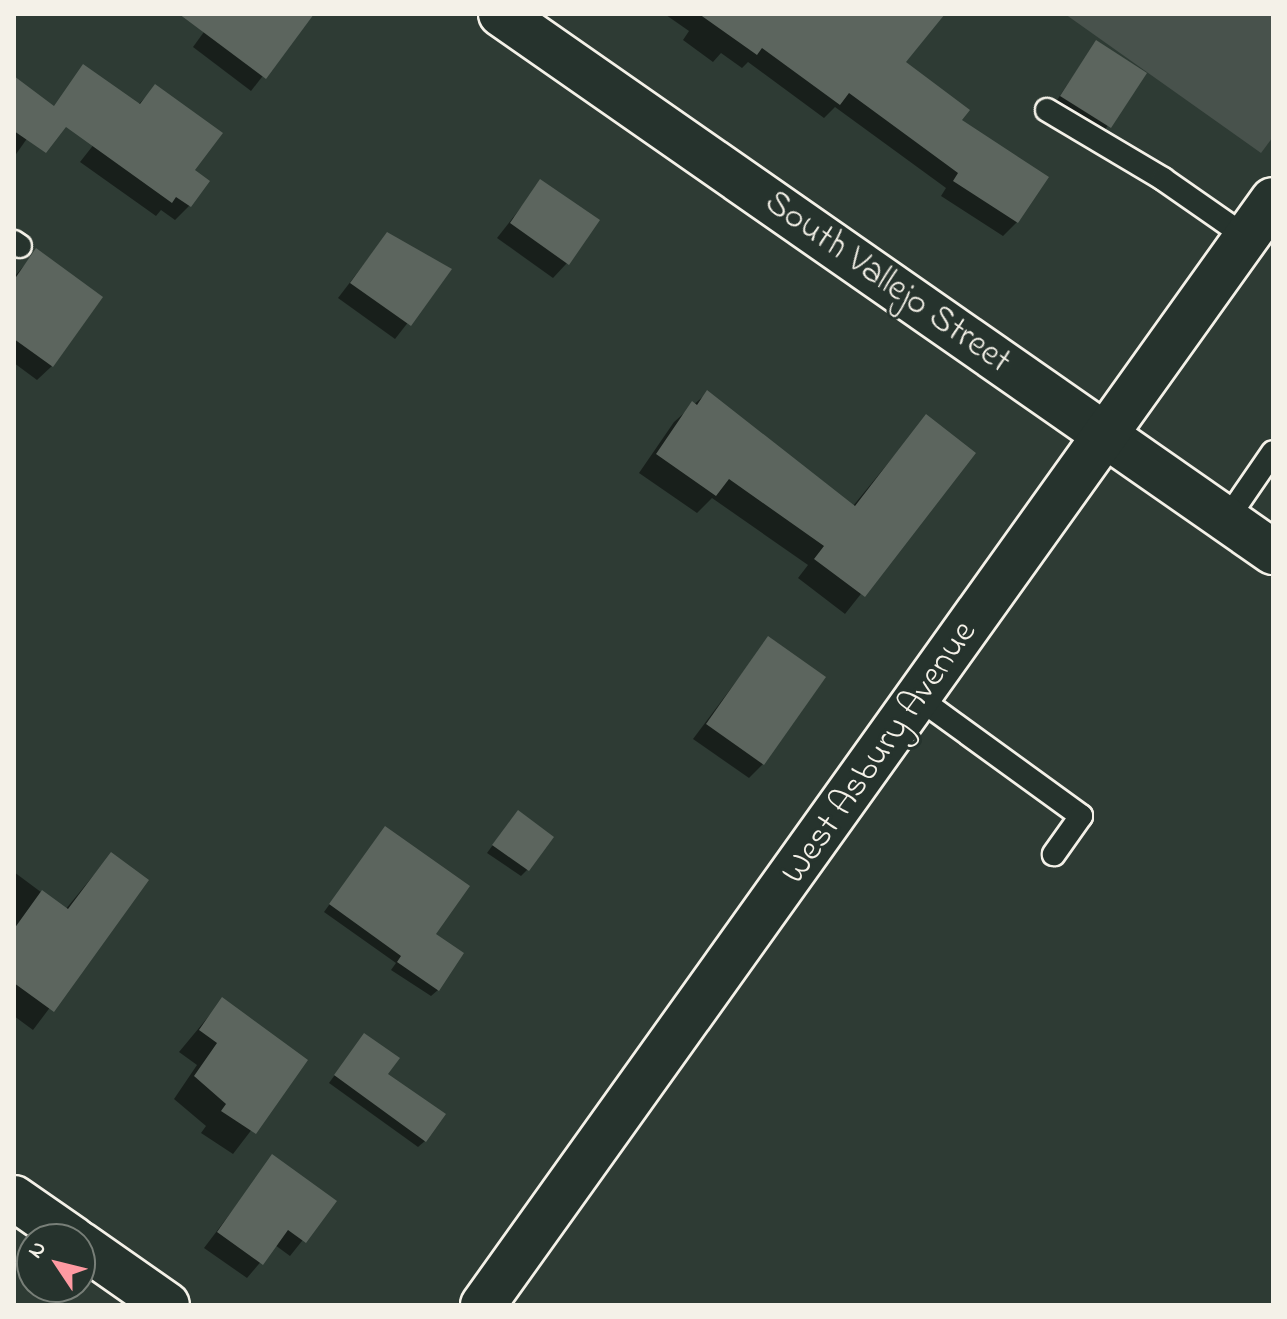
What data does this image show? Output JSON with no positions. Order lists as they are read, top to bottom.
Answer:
{
  "streets": {
    "street": ["South Vallejo Street", "West Asbury Avenue"]
  },
  "crossings": [
    ["South Vallejo Street", "West Asbury Avenue"]
  ],
  "north": "top left"
}
